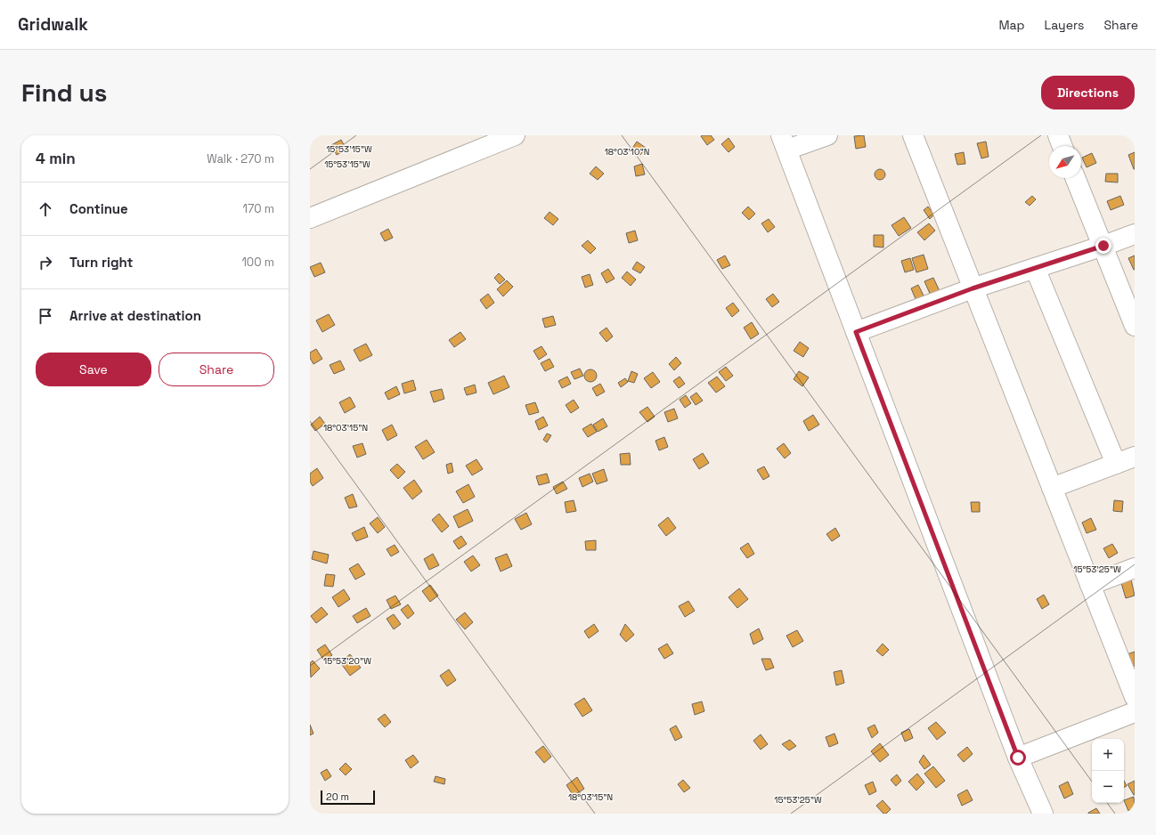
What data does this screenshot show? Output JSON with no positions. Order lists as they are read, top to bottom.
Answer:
{
  "scale_bar": "20 m",
  "north": "bottom left",
  "page": {
    "header": "Gridwalk",
    "nav": ["Map", "Layers", "Share"],
    "buttons": [
      "Directions",
      ["Save", "Share"]
    ],
    "title": "Find us",
    "heading": ["4 min", "Walk · 270 m"],
    "list": [
      ["Continue", "170 m"],
      ["Turn right", "100 m"],
      "Arrive at destination"
    ],
    "map_buttons": ["+", "−"],
    "scale": "20 m"
  },
  "coordinates": [
    "15°53'15\"W",
    "18°03'10\"N",
    "18°03'15\"N",
    "15°53'25\"W",
    "15°53'20\"W"
  ]
}
